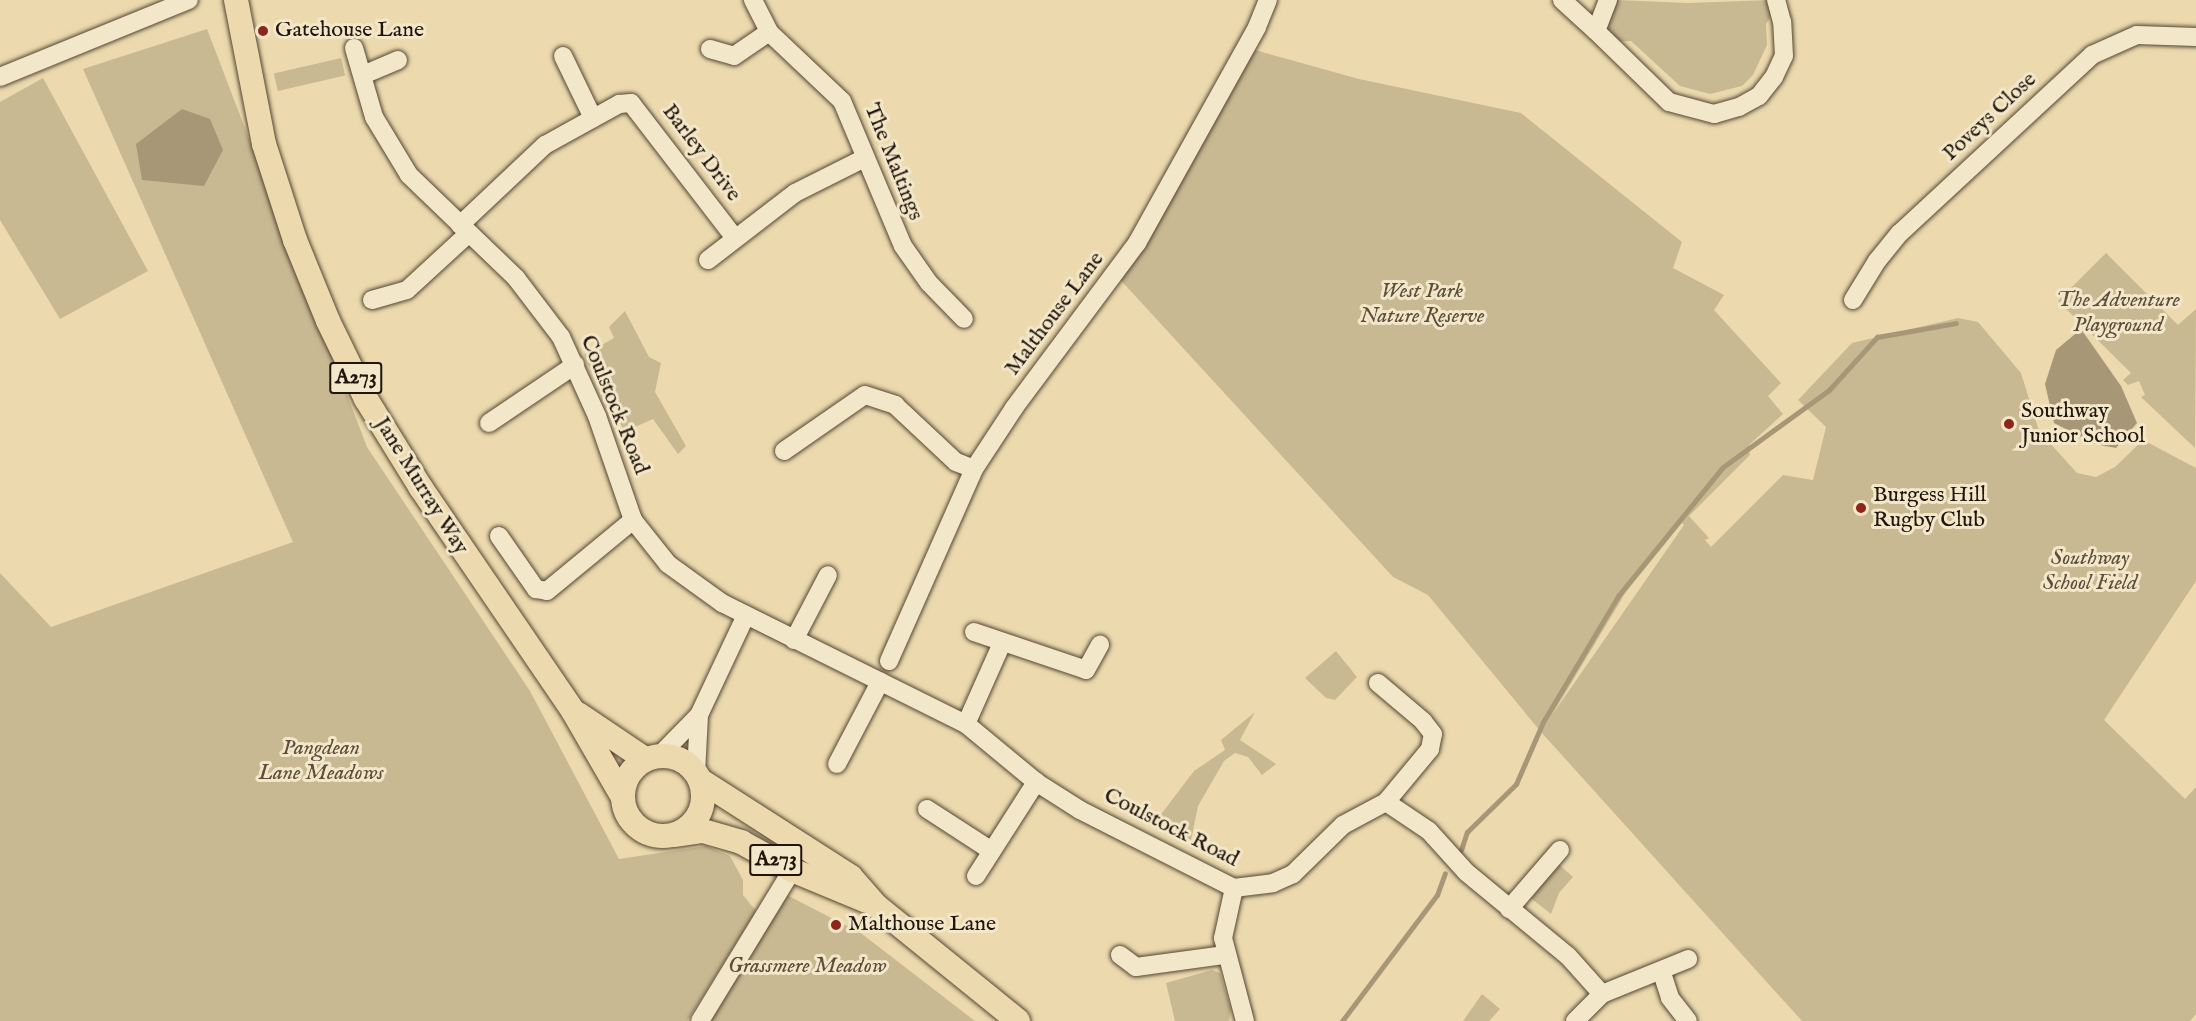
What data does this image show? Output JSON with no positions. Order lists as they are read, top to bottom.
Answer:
{
  "streets": {
    "main road": ["A273", "Jane Murray Way"],
    "street": [
      "Poveys Close",
      "Barley Drive",
      "The Maltings",
      "Malthouse Lane",
      "Coulstock Road"
    ]
  },
  "crossings": [
    ["Barley Drive", "The Maltings"],
    ["Barley Drive", "Coulstock Road"],
    ["A273", "Jane Murray Way"]
  ],
  "parks": [
    "West Park Nature Reserve",
    "The Adventure Playground",
    "Southway School Field",
    "Pangdean Lane Meadows",
    "Grassmere Meadow"
  ],
  "places": [
    "Gatehouse Lane",
    "Southway Junior School",
    "Burgess Hill Rugby Club",
    "Malthouse Lane"
  ]
}
